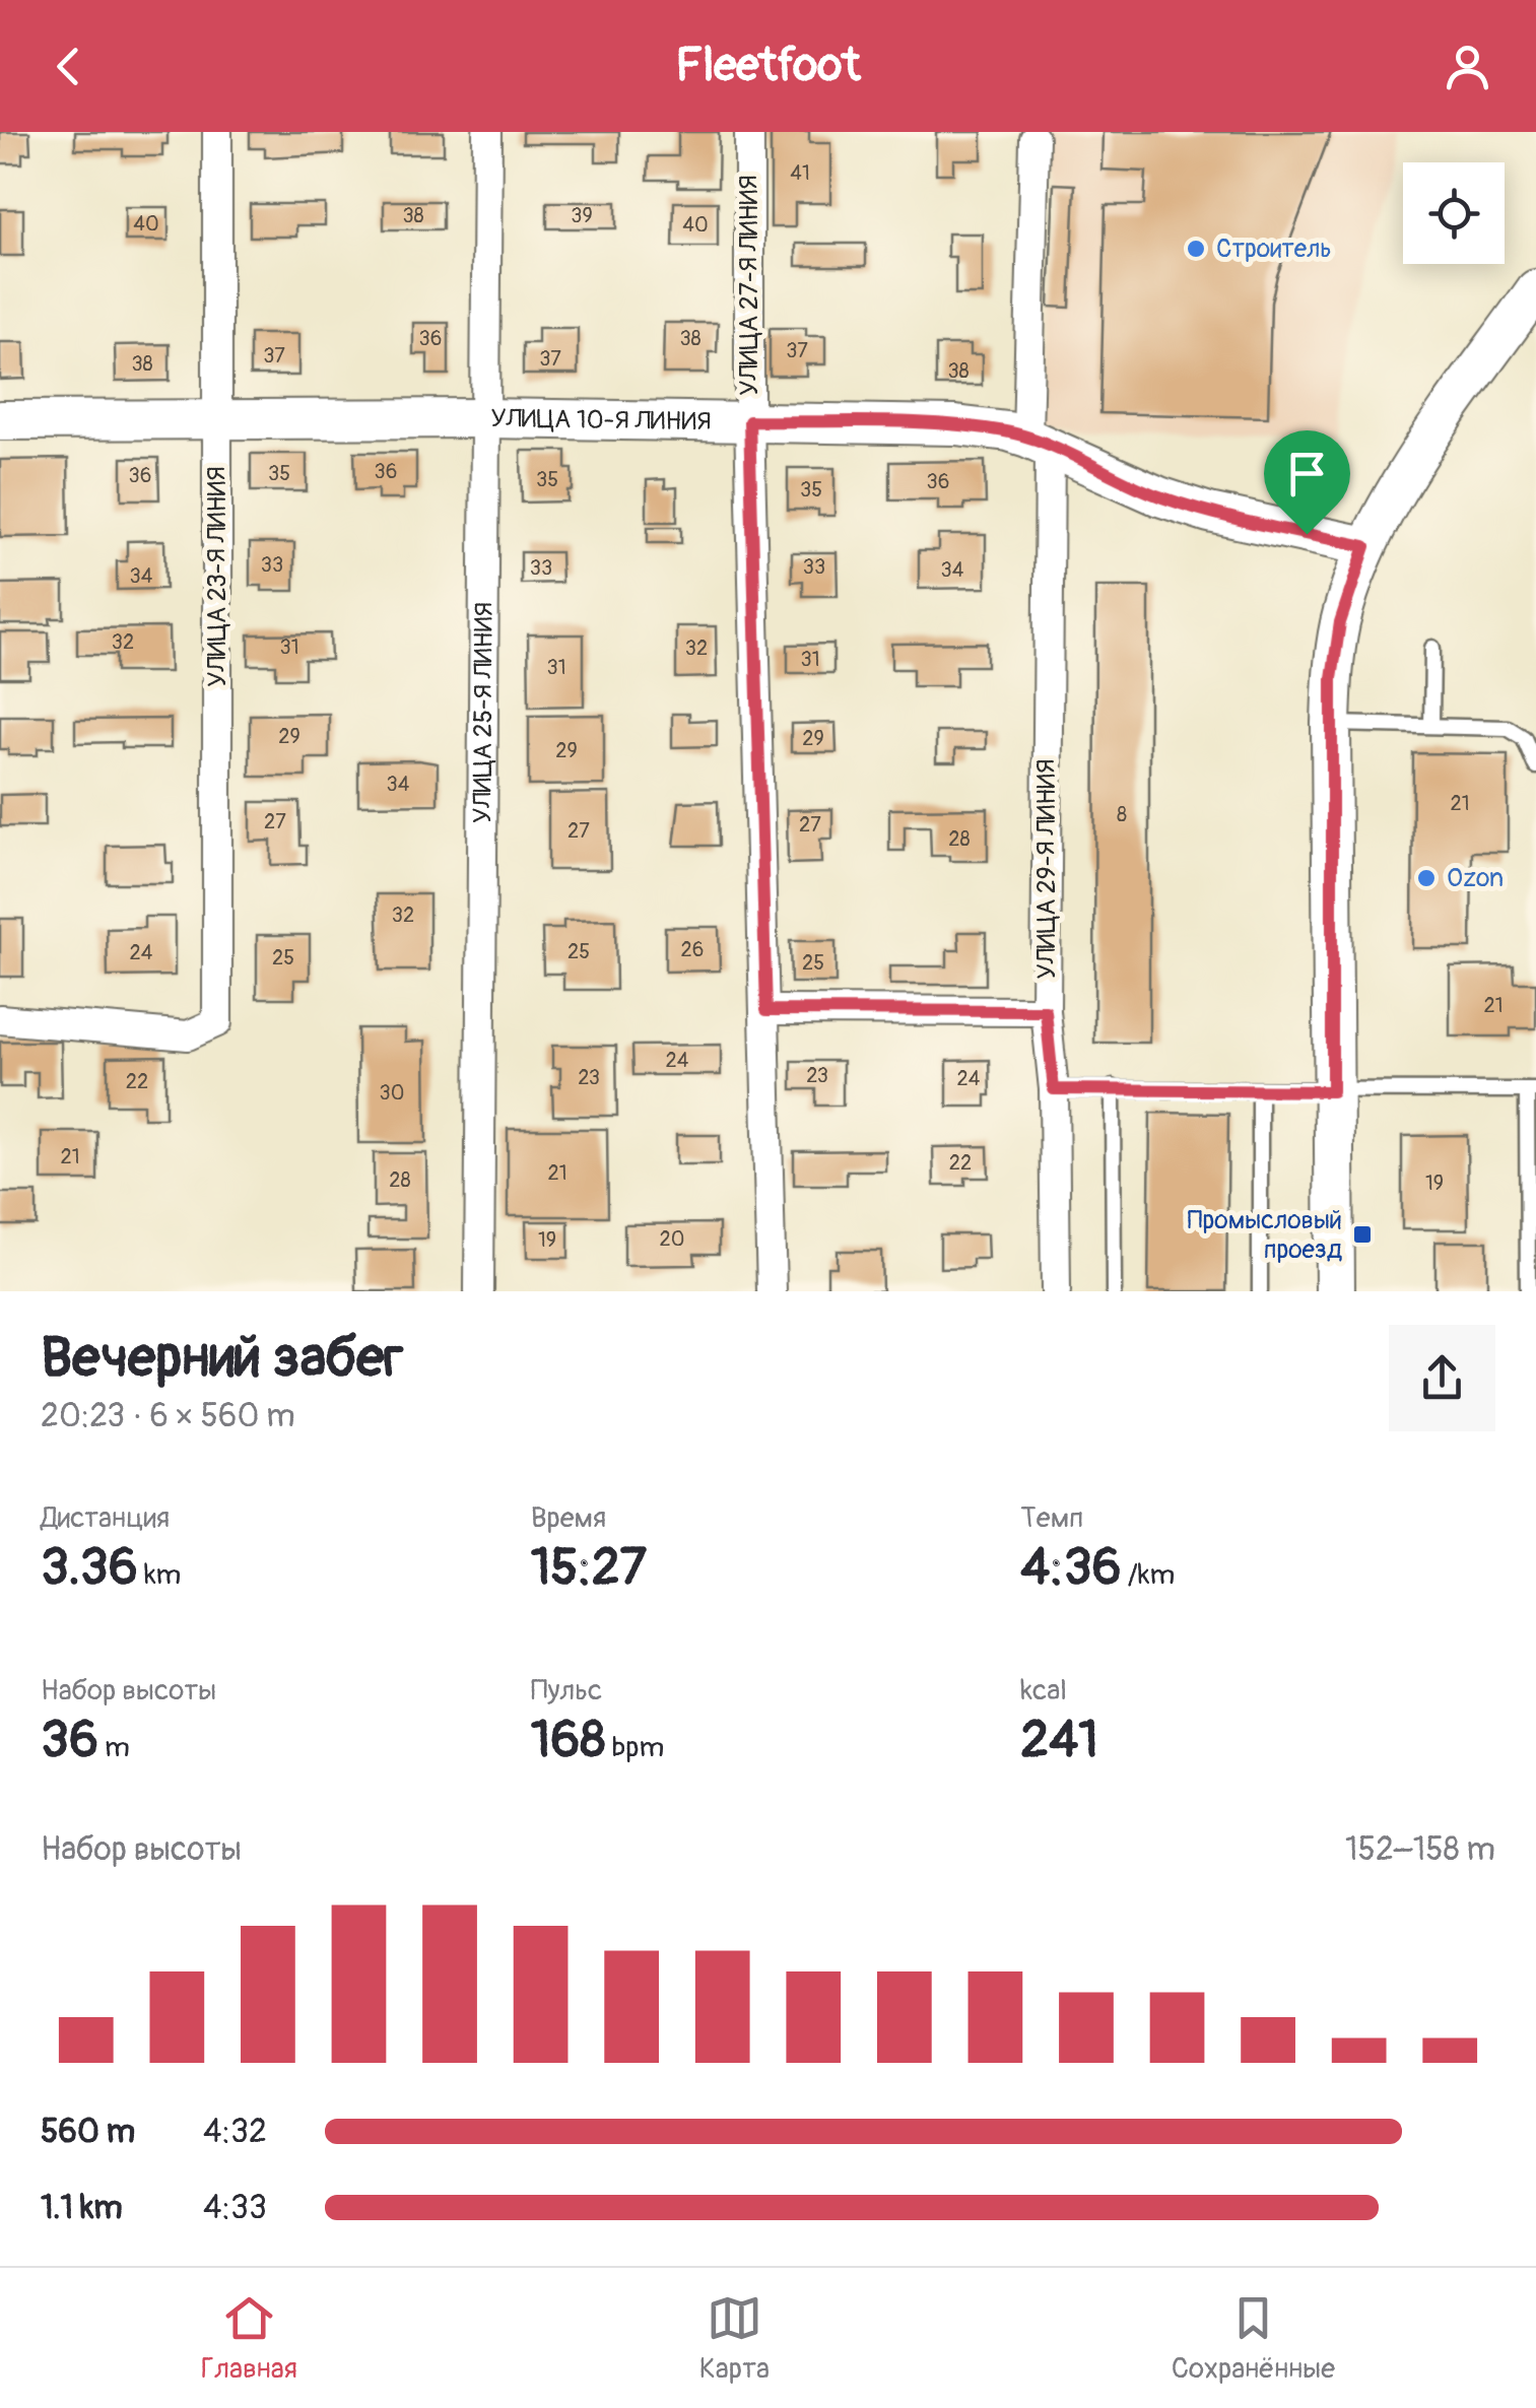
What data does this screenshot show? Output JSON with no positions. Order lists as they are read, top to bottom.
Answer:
{
  "streets": {
    "street": [
      "УЛИЦА 27-Я ЛИНИЯ",
      "УЛИЦА 10-Я ЛИНИЯ",
      "УЛИЦА 23-Я ЛИНИЯ",
      "УЛИЦА 25-Я ЛИНИЯ",
      "УЛИЦА 29-Я ЛИНИЯ"
    ]
  },
  "crossings": [
    ["УЛИЦА 27-Я ЛИНИЯ", "УЛИЦА 10-Я ЛИНИЯ"],
    ["УЛИЦА 10-Я ЛИНИЯ", "УЛИЦА 23-Я ЛИНИЯ"],
    ["УЛИЦА 10-Я ЛИНИЯ", "УЛИЦА 25-Я ЛИНИЯ"],
    ["УЛИЦА 10-Я ЛИНИЯ", "УЛИЦА 29-Я ЛИНИЯ"]
  ],
  "places": {
    "other": ["Строитель", "Ozon"],
    "transit": ["Промысловый проезд"]
  },
  "house_numbers": [
    "41",
    "38",
    "39",
    "40",
    "40",
    "36",
    "38",
    "37",
    "37",
    "37",
    "38",
    "38",
    "36",
    "35",
    "36",
    "35",
    "36",
    "35",
    "33",
    "33",
    "33",
    "34",
    "34",
    "32",
    "31",
    "32",
    "31",
    "31",
    "29",
    "29",
    "29",
    "34",
    "21",
    "8",
    "27",
    "27",
    "27",
    "28",
    "32",
    "26",
    "25",
    "24",
    "25",
    "25",
    "21",
    "24",
    "23",
    "23",
    "24",
    "22",
    "30",
    "21",
    "22",
    "21",
    "28",
    "19",
    "20",
    "19"
  ],
  "page": {
    "header": "Fleetfoot",
    "heading": ["Вечерний забег", "20:23 · 6 × 560 m"],
    "stats": [
      ["Дистанция", "3.36 km"],
      ["Время", "15:27"],
      ["Темп", "4:36 /km"],
      ["Набор высоты", "36 m"],
      ["Пульс", "168 bpm"],
      ["kcal", "241"]
    ],
    "chart": ["Набор высоты", "152–158 m"],
    "list": [
      {
        "name": "560 m",
        "note": "4:32"
      },
      {
        "name": "1.1 km",
        "note": "4:33"
      }
    ],
    "tabs": ["Главная", "Карта", "Сохранённые"]
  }
}
